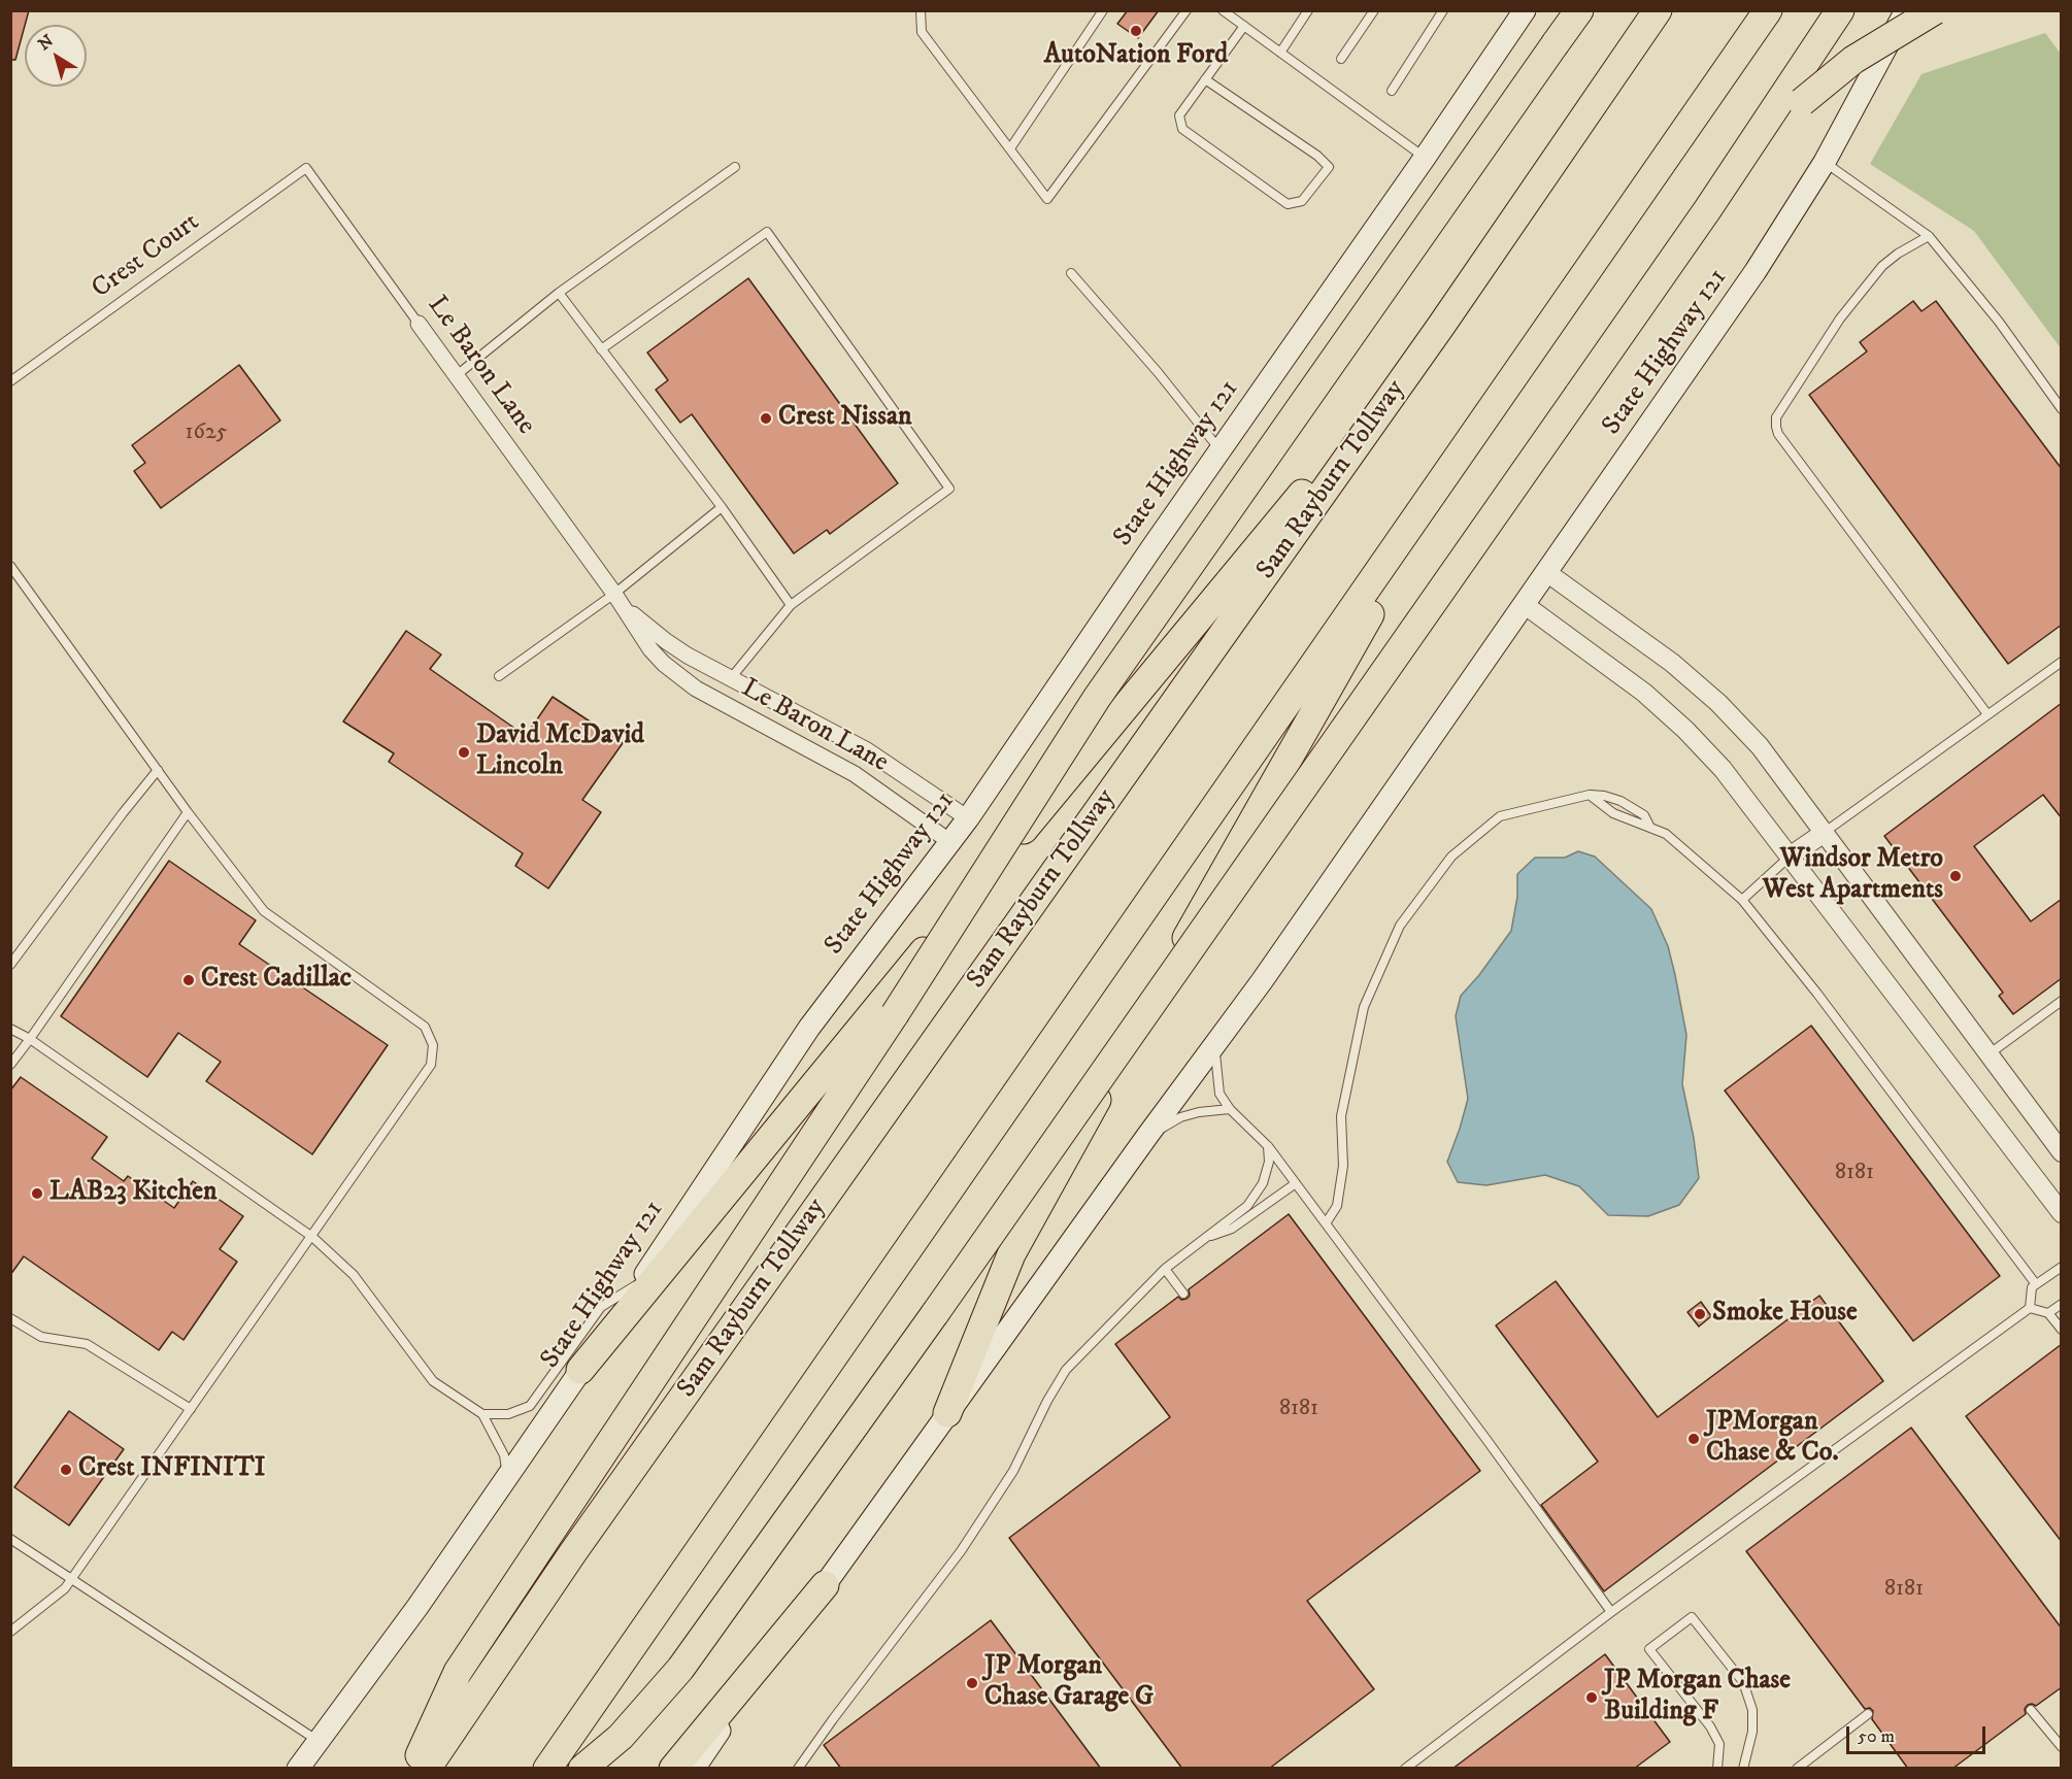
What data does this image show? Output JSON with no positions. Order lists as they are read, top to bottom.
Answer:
{
  "streets": {
    "highway": ["Sam Rayburn Tollway"],
    "main road": ["State Highway 121"],
    "street": ["Le Baron Lane"],
    "lane": ["Crest Court"]
  },
  "crossings": [
    ["Crest Court", "Le Baron Lane"],
    ["State Highway 121", "Le Baron Lane"]
  ],
  "places": [
    "AutoNation Ford",
    "Crest Nissan",
    "David McDavid Lincoln",
    "Windsor Metro West Apartments",
    "Crest Cadillac",
    "LAB23 Kitchen",
    "Smoke House",
    "JPMorgan Chase & Co.",
    "Crest INFINITI",
    "JP Morgan Chase Garage G",
    "JP Morgan Chase Building F"
  ],
  "house_numbers": [
    "1625",
    "8181",
    "8181",
    "8181"
  ],
  "scale_bar": "50 m",
  "north": "top left"
}
